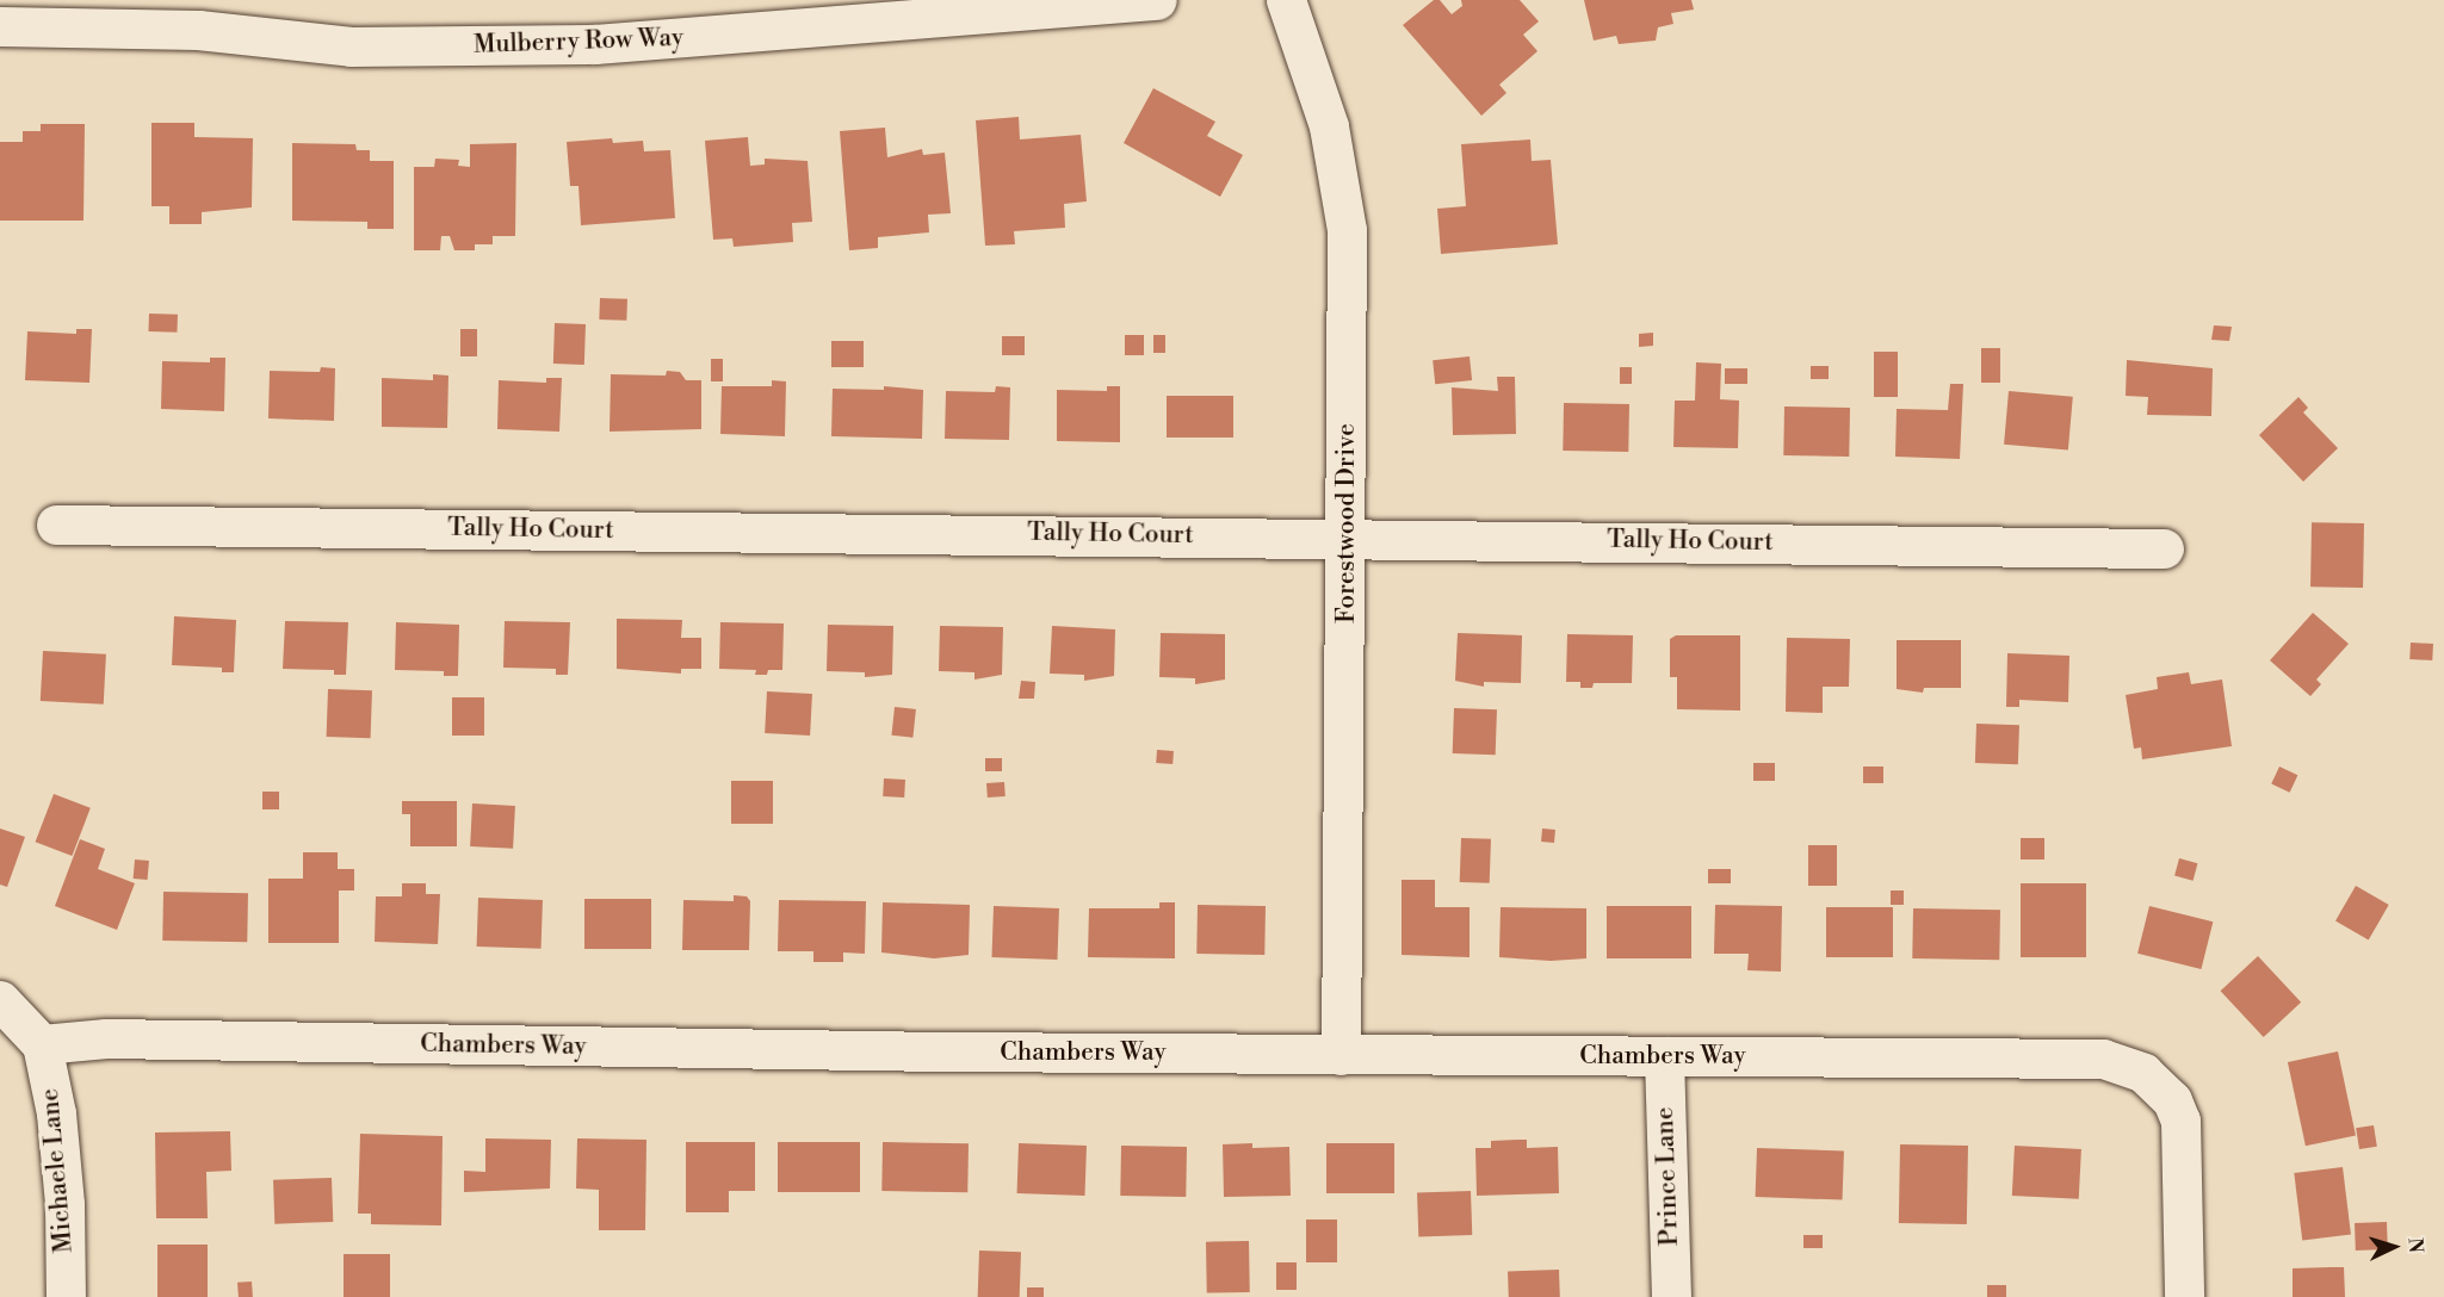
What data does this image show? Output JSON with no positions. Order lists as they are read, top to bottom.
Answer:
{
  "streets": {
    "street": [
      "Mulberry Row Way",
      "Forestwood Drive",
      "Tally Ho Court",
      "Chambers Way",
      "Michaele Lane",
      "Prince Lane"
    ]
  },
  "crossings": [
    ["Forestwood Drive", "Tally Ho Court"],
    ["Forestwood Drive", "Chambers Way"],
    ["Chambers Way", "Michaele Lane"],
    ["Chambers Way", "Prince Lane"]
  ],
  "north": "right"
}
